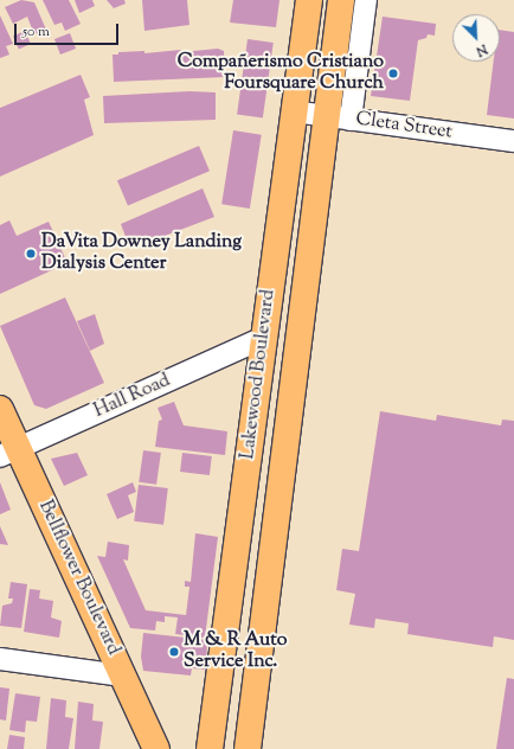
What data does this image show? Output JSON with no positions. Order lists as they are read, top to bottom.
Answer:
{
  "streets": {
    "main road": ["Lakewood Boulevard", "Bellflower Boulevard"],
    "street": ["Cleta Street", "Hall Road"]
  },
  "crossings": [
    ["Cleta Street", "Lakewood Boulevard"],
    ["Lakewood Boulevard", "Hall Road"],
    ["Hall Road", "Bellflower Boulevard"]
  ],
  "places": ["Compañerismo Cristiano Foursquare Church", "DaVita Downey Landing Dialysis Center", "M & R Auto Service Inc."],
  "scale_bar": "50 m",
  "north": "bottom right"
}
